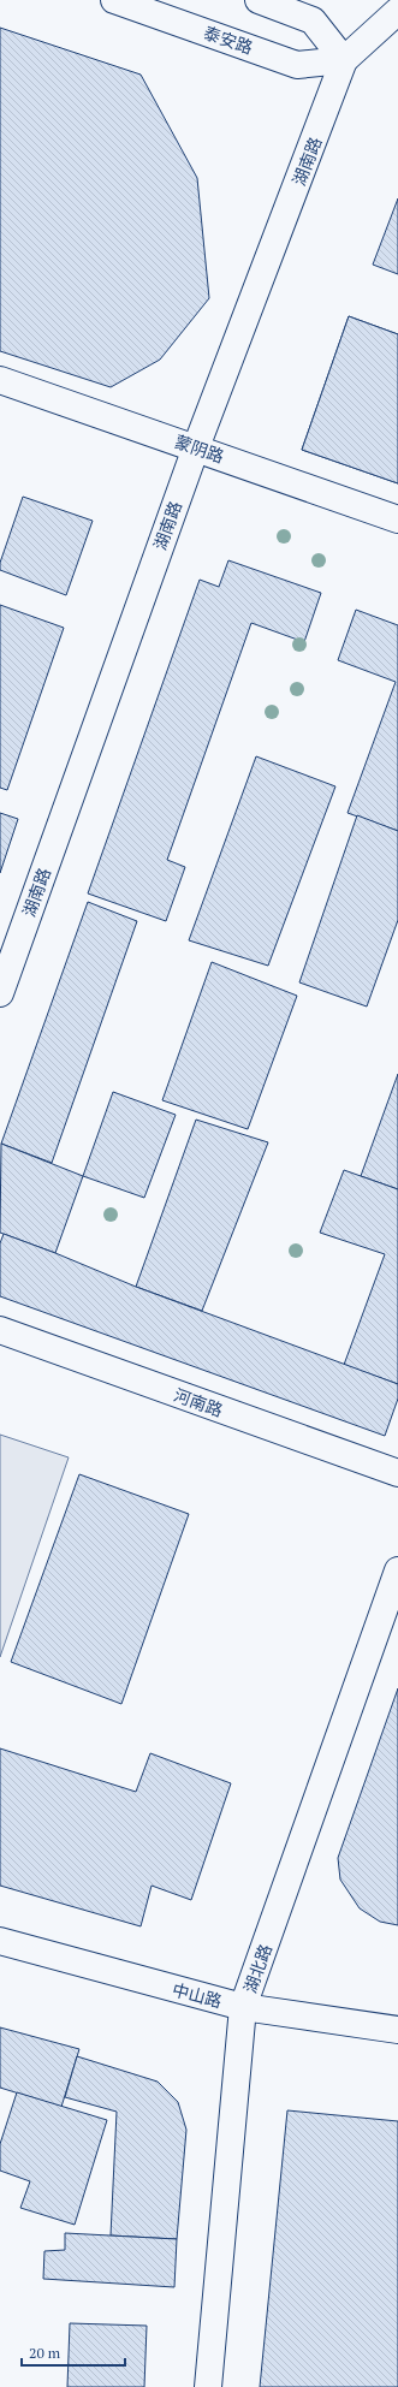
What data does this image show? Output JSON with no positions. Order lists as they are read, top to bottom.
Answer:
{
  "streets": {
    "street": [
      "泰安路",
      "湖南路",
      "蒙阴路",
      "河南路",
      "湖北路",
      "中山路"
    ]
  },
  "crossings": [
    ["泰安路", "湖南路"],
    ["湖南路", "蒙阴路"],
    ["湖北路", "中山路"]
  ],
  "scale_bar": "20 m"
}
